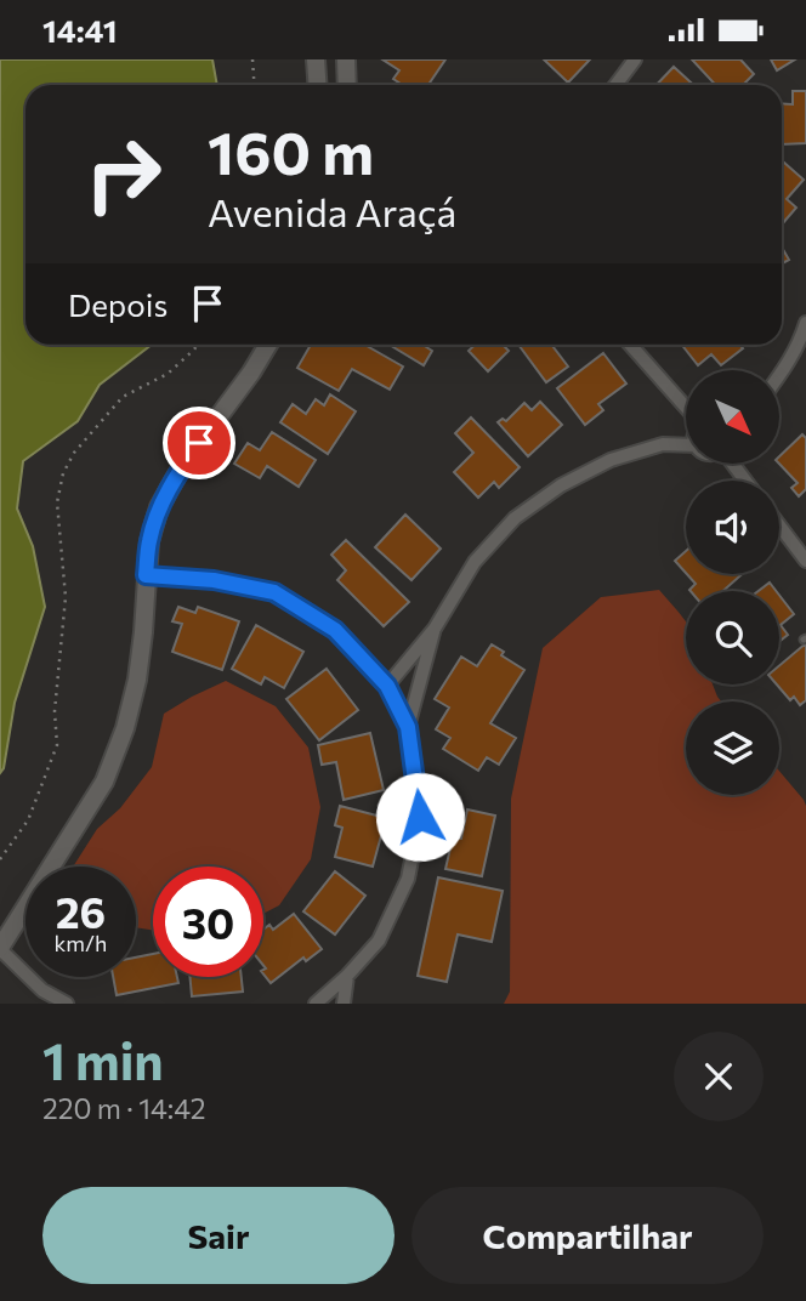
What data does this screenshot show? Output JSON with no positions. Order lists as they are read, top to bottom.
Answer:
{
  "north": "bottom right",
  "page": {
    "status": "14:41",
    "turn": ["160 m", "Avenida Araçá"],
    "then": "Depois",
    "speed": "26 km/h",
    "limit": "30",
    "heading": ["1 min", "220 m · 14:42"],
    "buttons": ["Sair", "Compartilhar"]
  }
}
